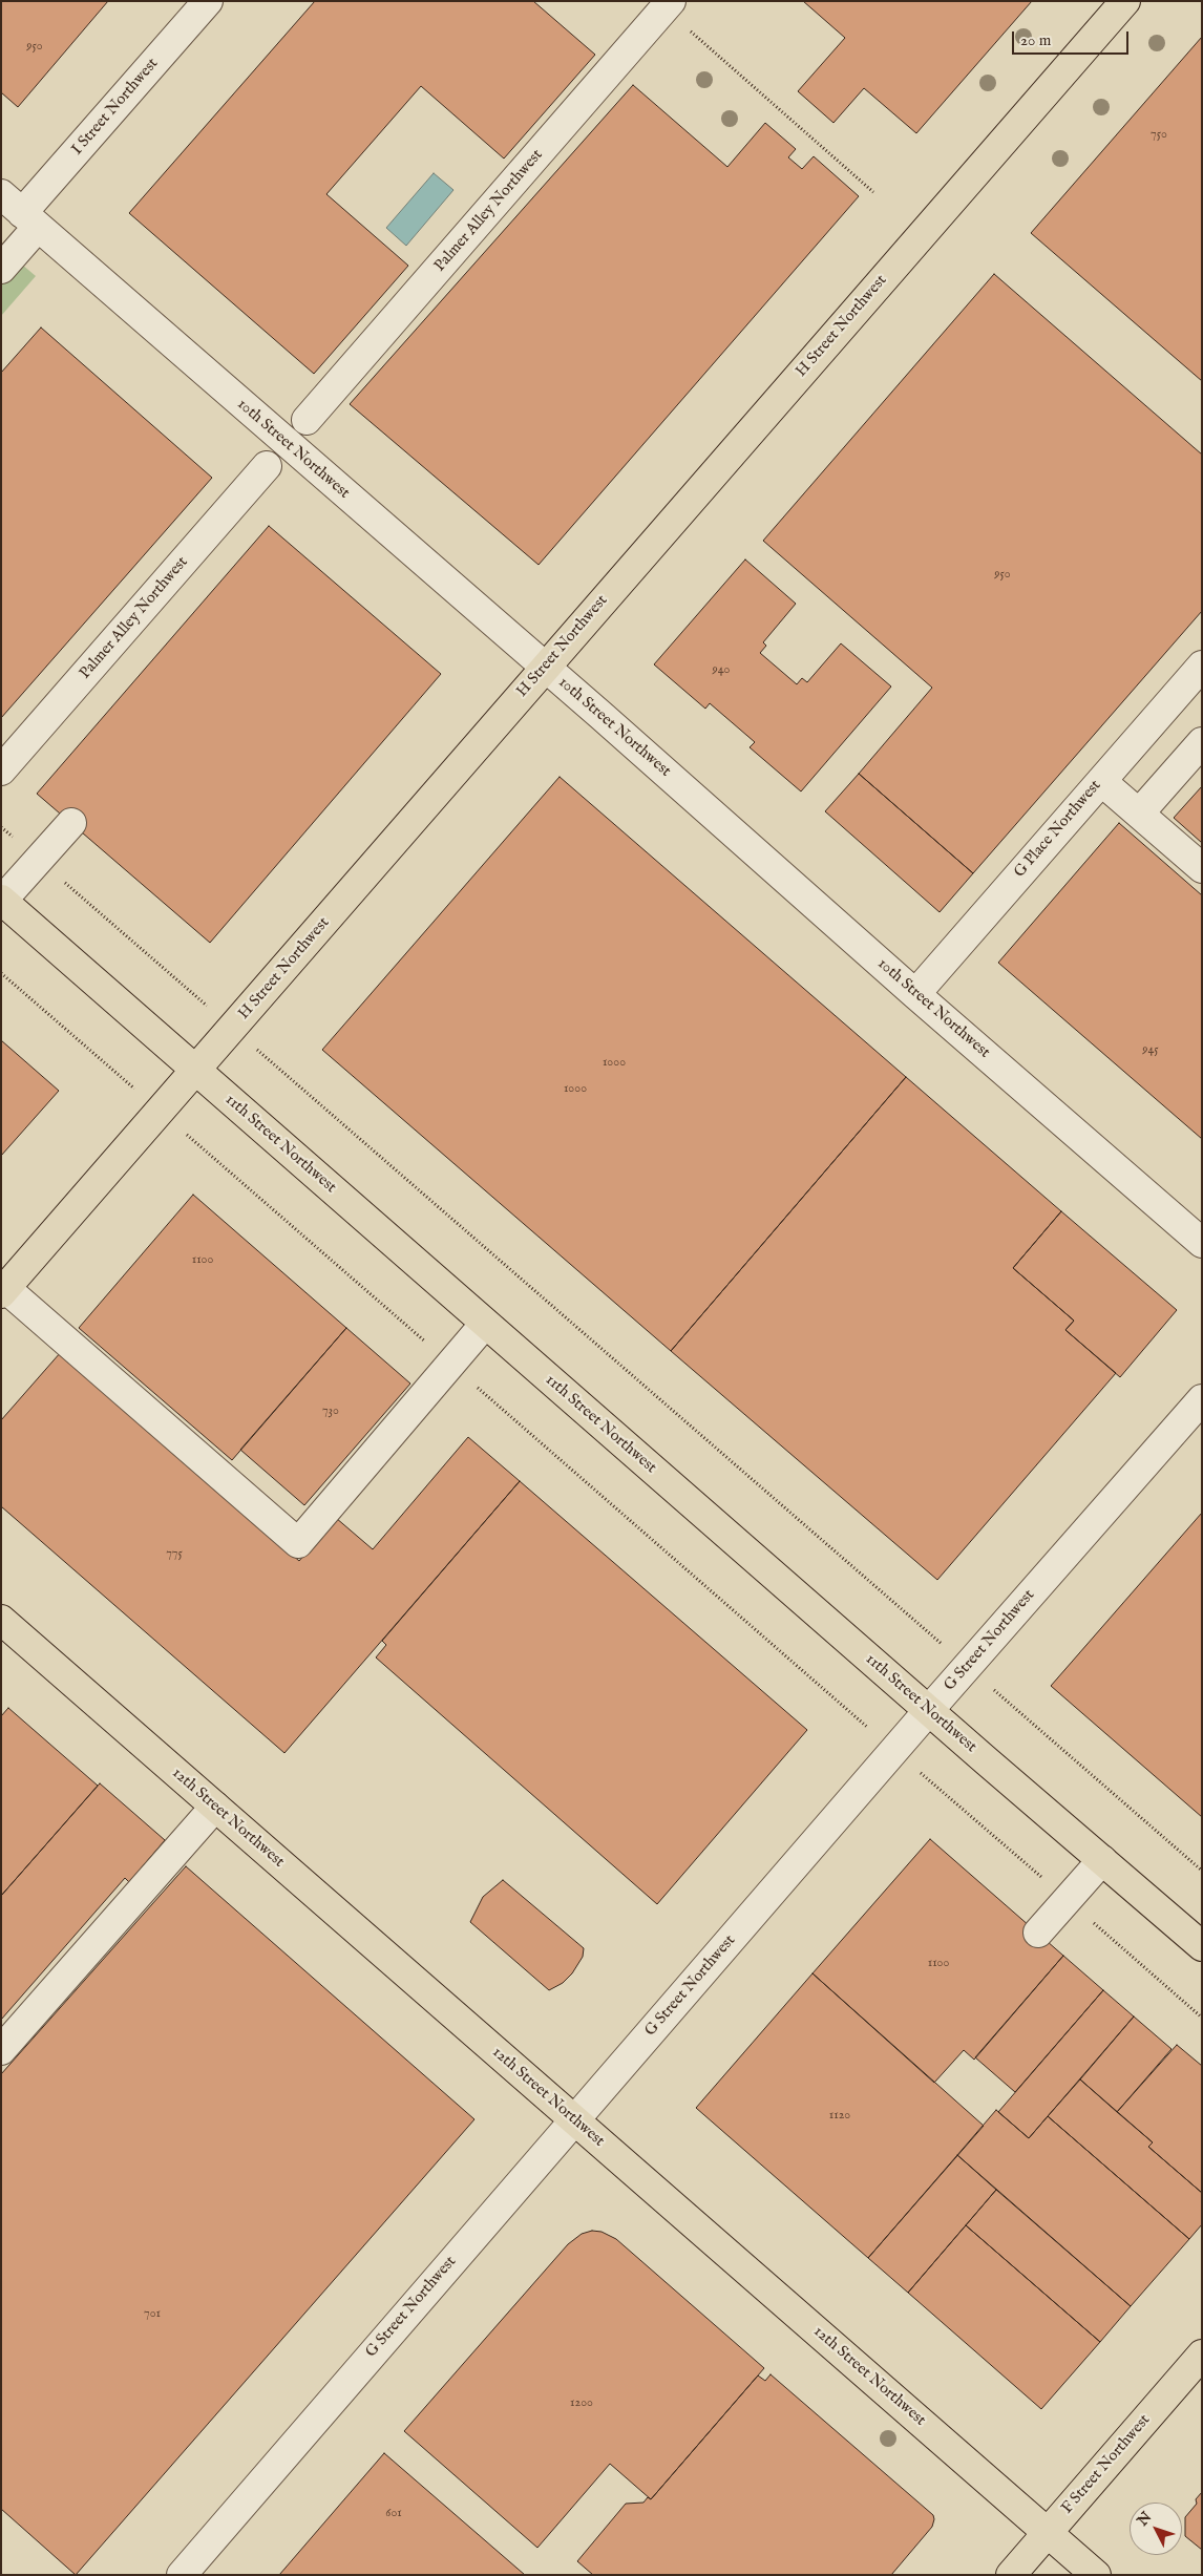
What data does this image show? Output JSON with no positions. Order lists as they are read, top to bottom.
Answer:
{
  "streets": {
    "main road": [
      "H Street Northwest",
      "11th Street Northwest",
      "12th Street Northwest",
      "F Street Northwest"
    ],
    "street": [
      "I Street Northwest",
      "Palmer Alley Northwest",
      "10th Street Northwest",
      "G Place Northwest",
      "G Street Northwest"
    ]
  },
  "crossings": [
    ["I Street Northwest", "10th Street Northwest"],
    ["H Street Northwest", "10th Street Northwest"],
    ["H Street Northwest", "11th Street Northwest"],
    ["10th Street Northwest", "G Place Northwest"],
    ["11th Street Northwest", "G Street Northwest"],
    ["G Street Northwest", "12th Street Northwest"],
    ["12th Street Northwest", "F Street Northwest"]
  ],
  "house_numbers": [
    "950",
    "750",
    "950",
    "940",
    "945",
    "1000",
    "1000",
    "1100",
    "730",
    "775",
    "1100",
    "1120",
    "701",
    "1200",
    "601"
  ],
  "scale_bar": "20 m",
  "north": "top left"
}
